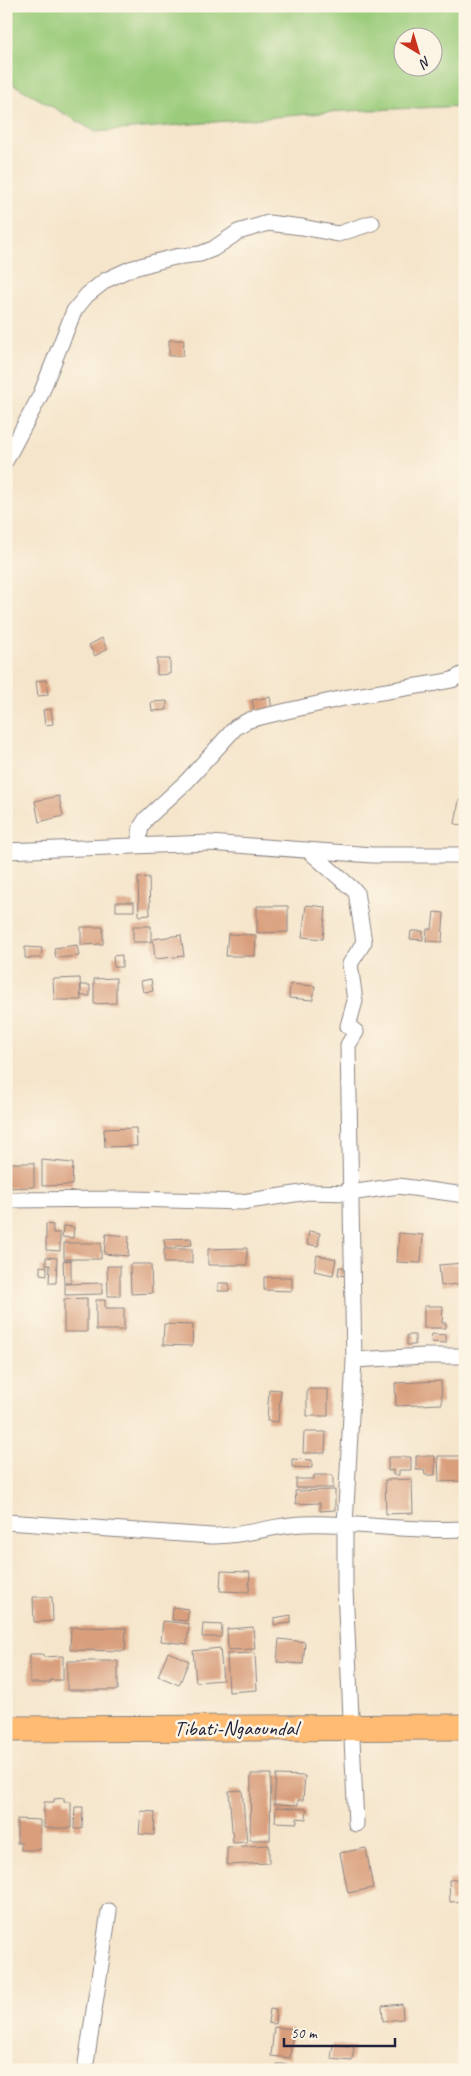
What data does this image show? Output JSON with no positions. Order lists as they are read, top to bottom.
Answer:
{
  "streets": {
    "highway": ["Tibati-Ngaoundal"]
  },
  "scale_bar": "50 m",
  "north": "bottom right"
}
